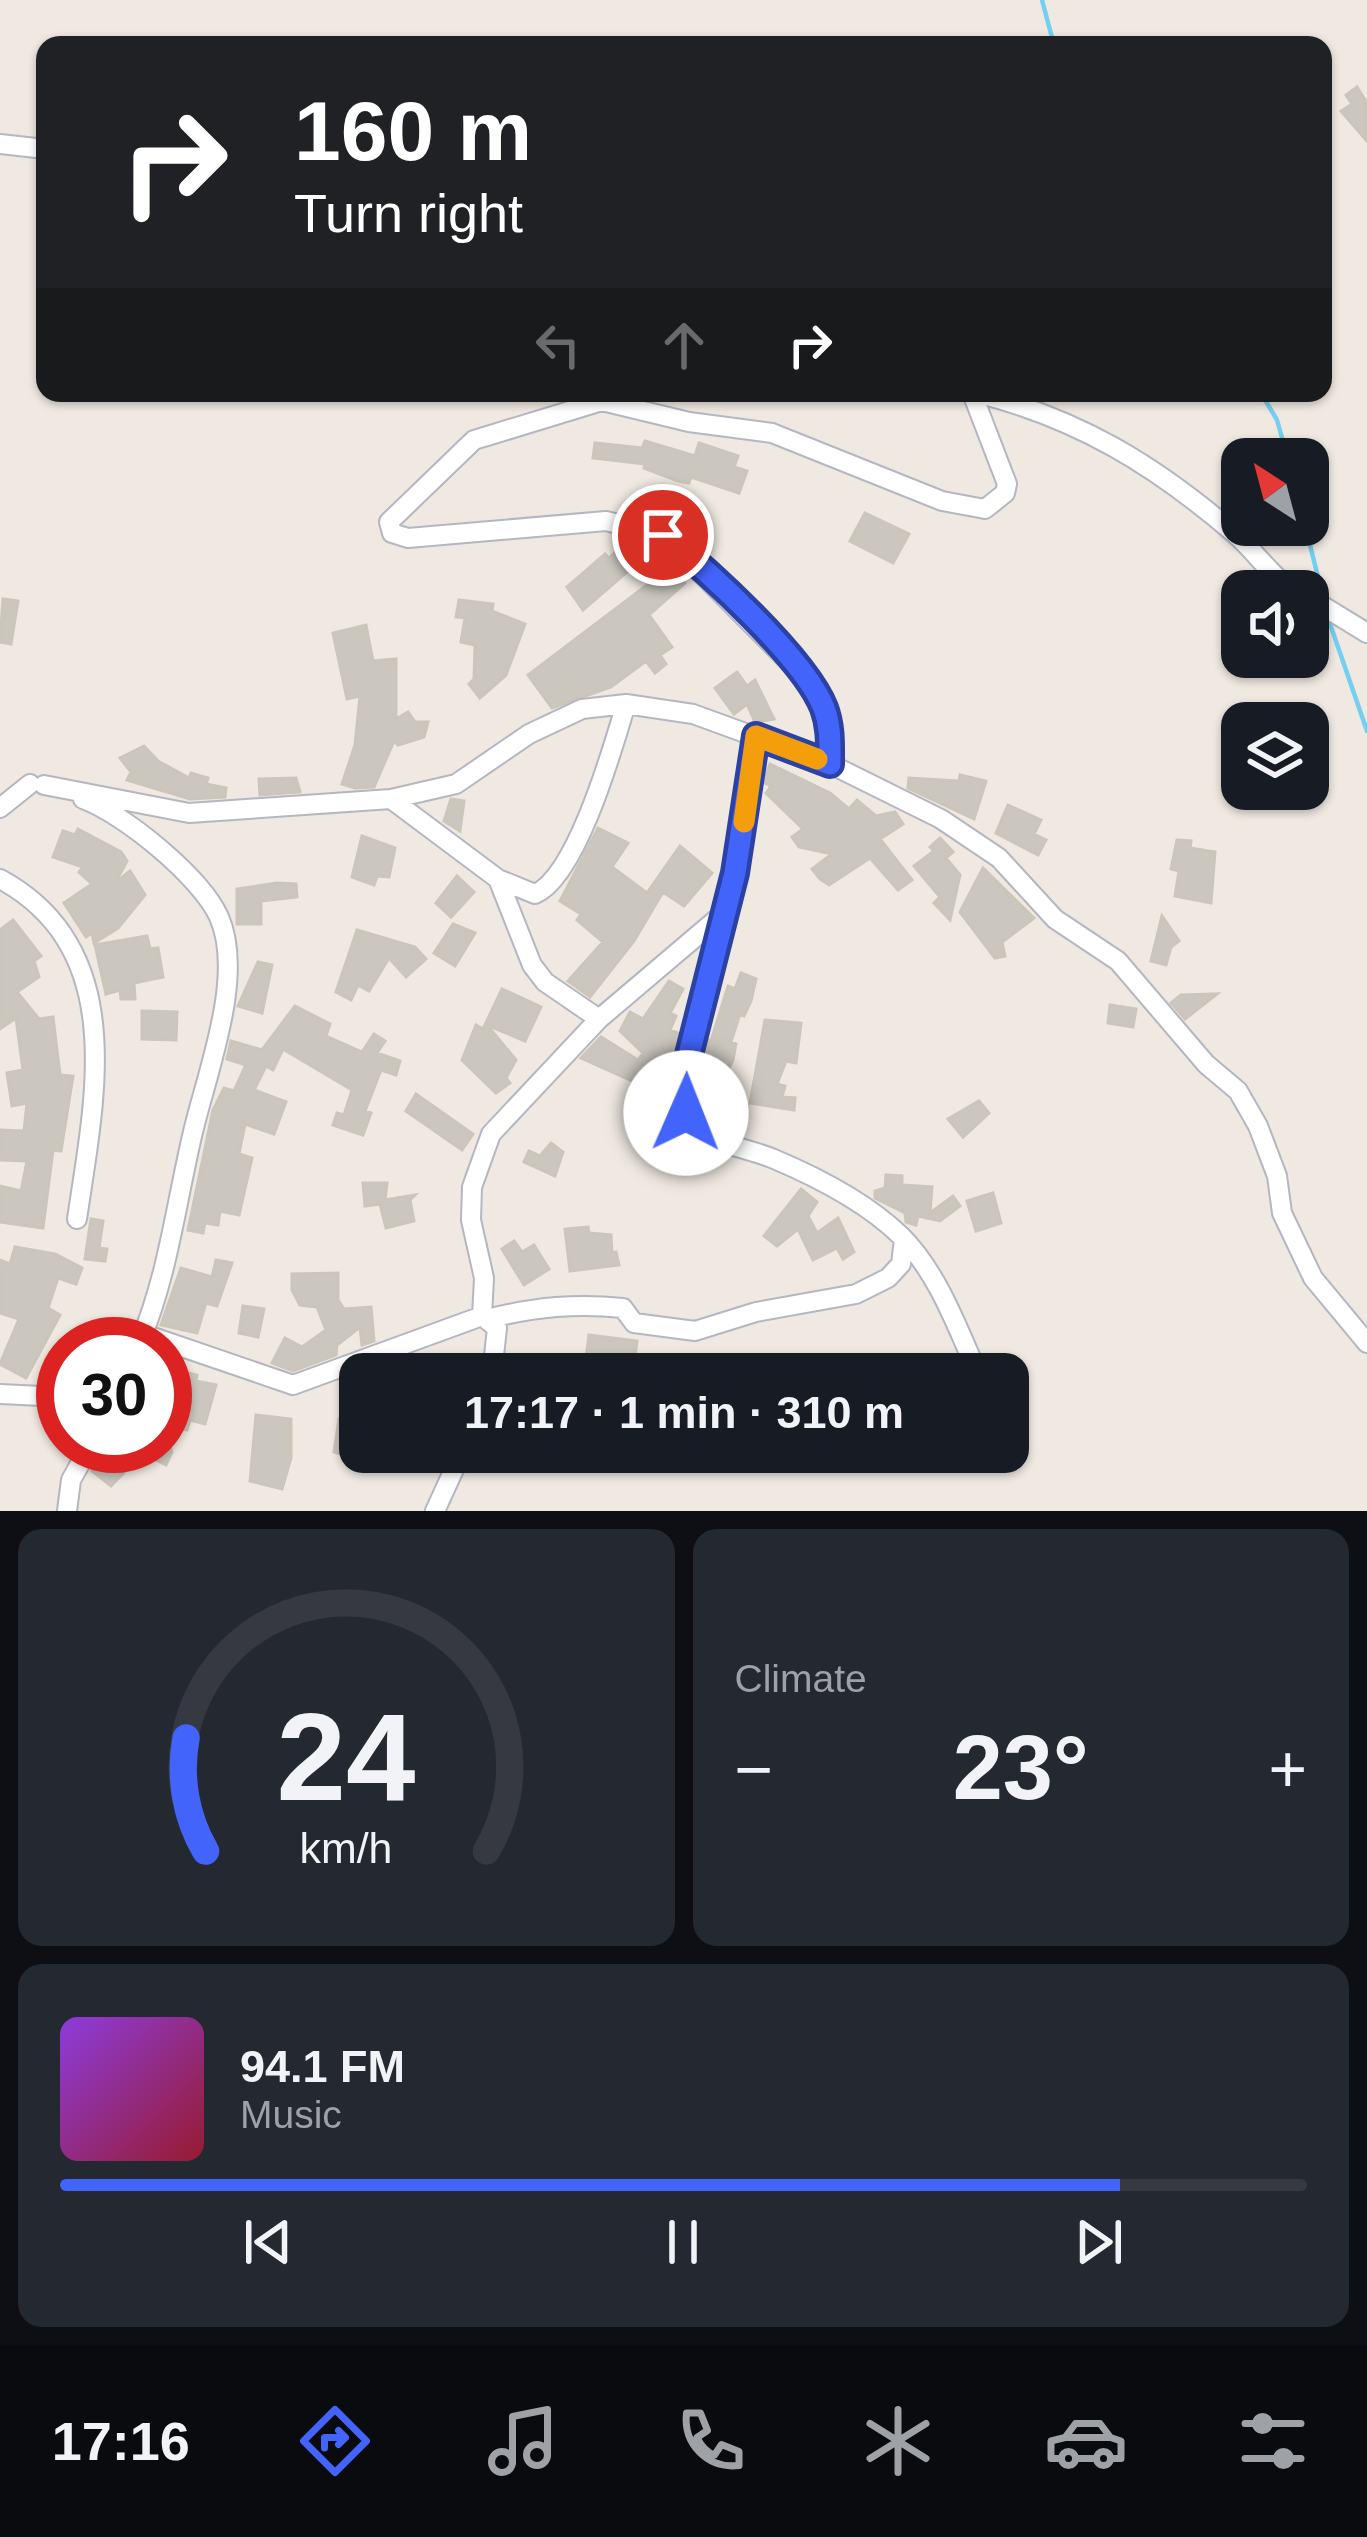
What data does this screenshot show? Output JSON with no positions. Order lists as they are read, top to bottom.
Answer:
{
  "north": "top left",
  "page": {
    "turn": ["160 m", "Turn right"],
    "limit": "30",
    "trip": "17:17 · 1 min · 310 m",
    "tile": "Climate",
    "heat": ["−", "23°", "+"],
    "song": ["94.1 FM", "Music"],
    "tabs": "17:16",
    "gauge": ["24", "km/h"]
  }
}
